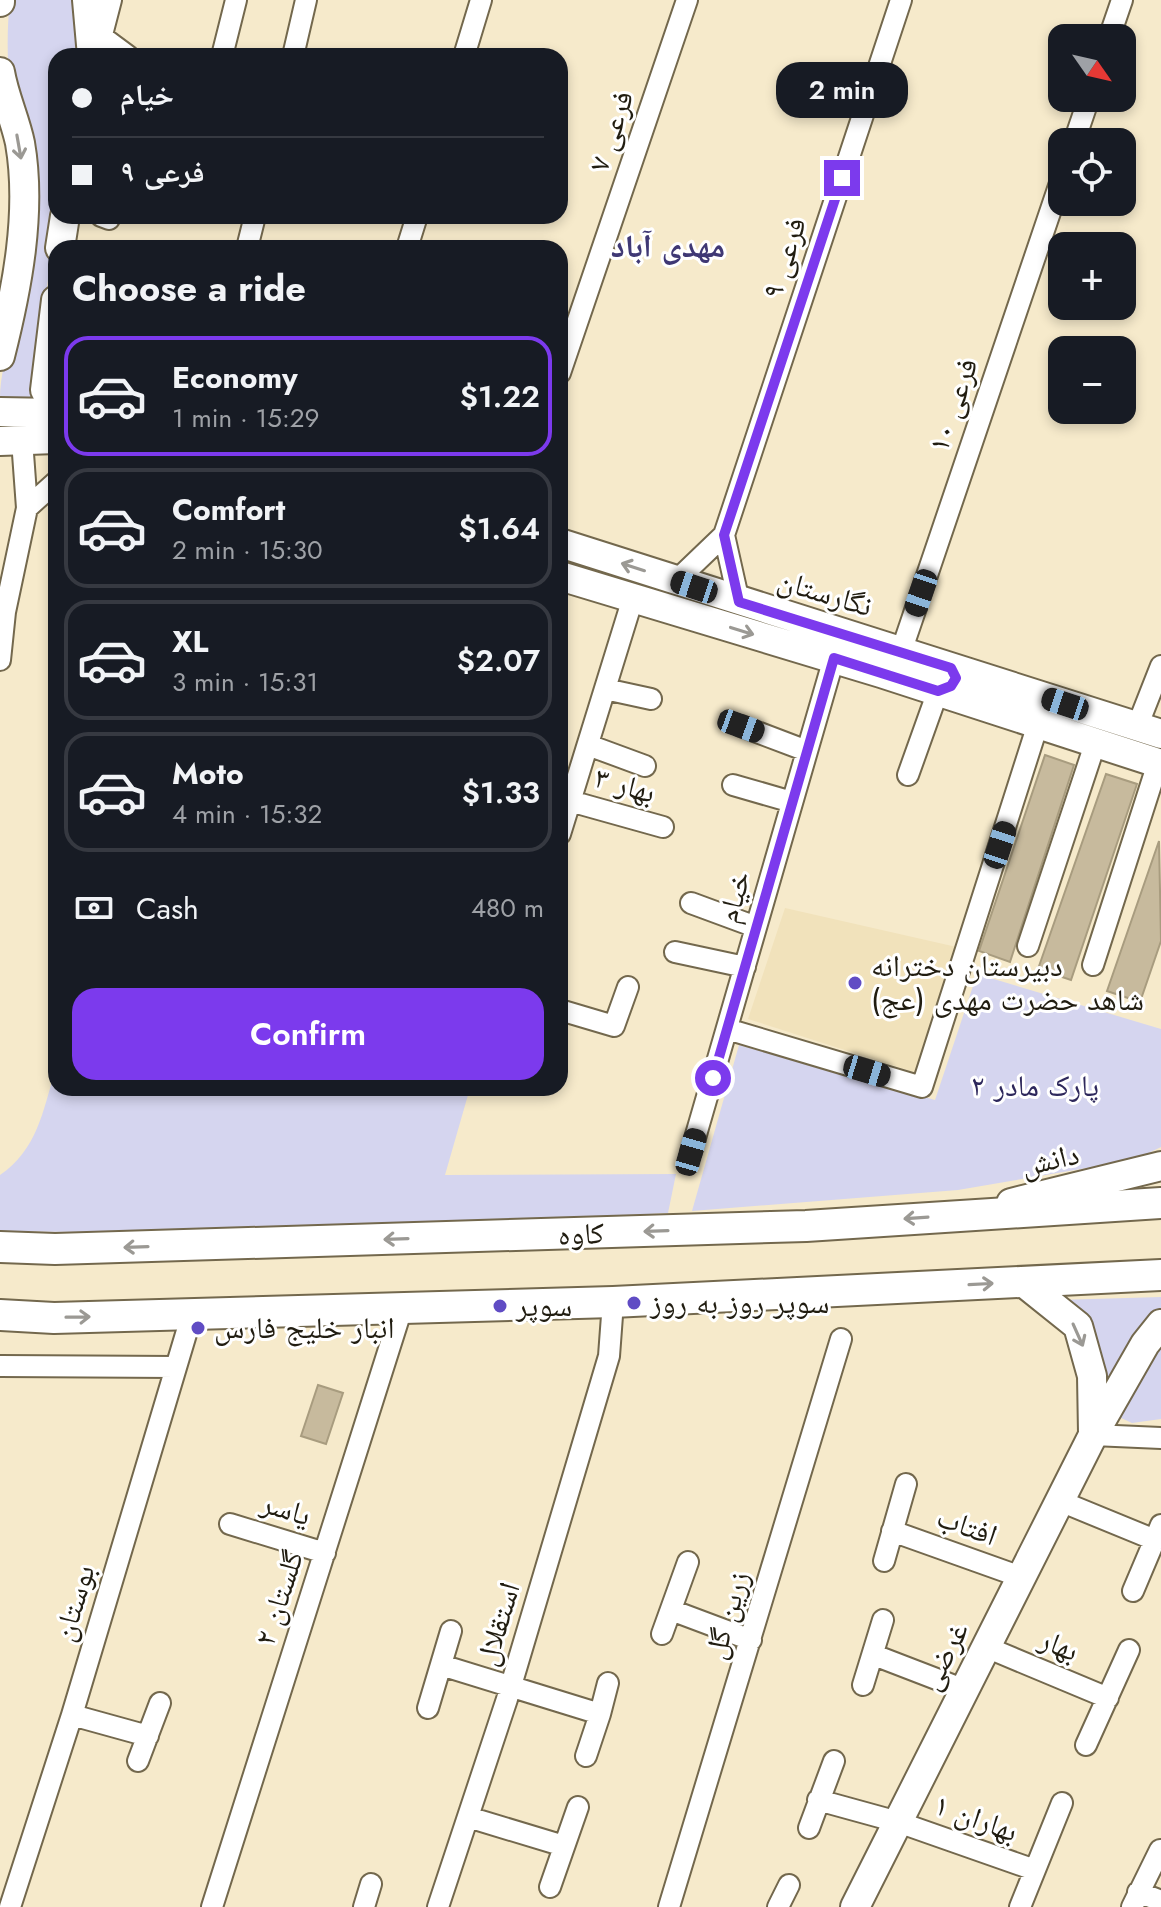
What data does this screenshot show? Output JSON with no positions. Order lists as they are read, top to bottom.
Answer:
{
  "streets": {
    "main road": [
      "نگارستان",
      "دانش",
      "کاوه",
      "غرضی"
    ],
    "street": [
      "فرعی ۷",
      "فرعی ۹",
      "فرعی ۱۰",
      "بهار ۳",
      "خیام",
      "یاسر",
      "افتاب",
      "گلستان ۲",
      "بوستان",
      "زرین گل",
      "استقلال",
      "بهار",
      "بهاران ۱"
    ]
  },
  "crossings": [
    ["فرعی ۱۰", "نگارستان"],
    ["نگارستان", "خیام"],
    ["دانش", "کاوه"],
    ["یاسر", "گلستان ۲"],
    ["افتاب", "غرضی"],
    ["بهار", "غرضی"],
    ["غرضی", "بهاران ۱"]
  ],
  "districts": ["مهدی آباد"],
  "parks": ["پارک مادر ۲"],
  "places": [
    "دبیرستان دخترانه شاهد حضرت مهدی (عج)",
    "سوپر روز به روز",
    "سوپر",
    "انبار خلیج فارس"
  ],
  "north": "bottom right",
  "page": {
    "map_buttons": ["+", "−"],
    "banner": ["خیام", "فرعی ۹"],
    "bubble": "2 min",
    "heading": "Choose a ride",
    "list": [
      {
        "name": "Economy",
        "note": "1 min · 15:29",
        "value": "$1.22"
      },
      {
        "name": "Comfort",
        "note": "2 min · 15:30",
        "value": "$1.64"
      },
      {
        "name": "XL",
        "note": "3 min · 15:31",
        "value": "$2.07"
      },
      {
        "name": "Moto",
        "note": "4 min · 15:32",
        "value": "$1.33"
      }
    ],
    "pay": ["Cash", "480 m"],
    "buttons": "Confirm"
  }
}
